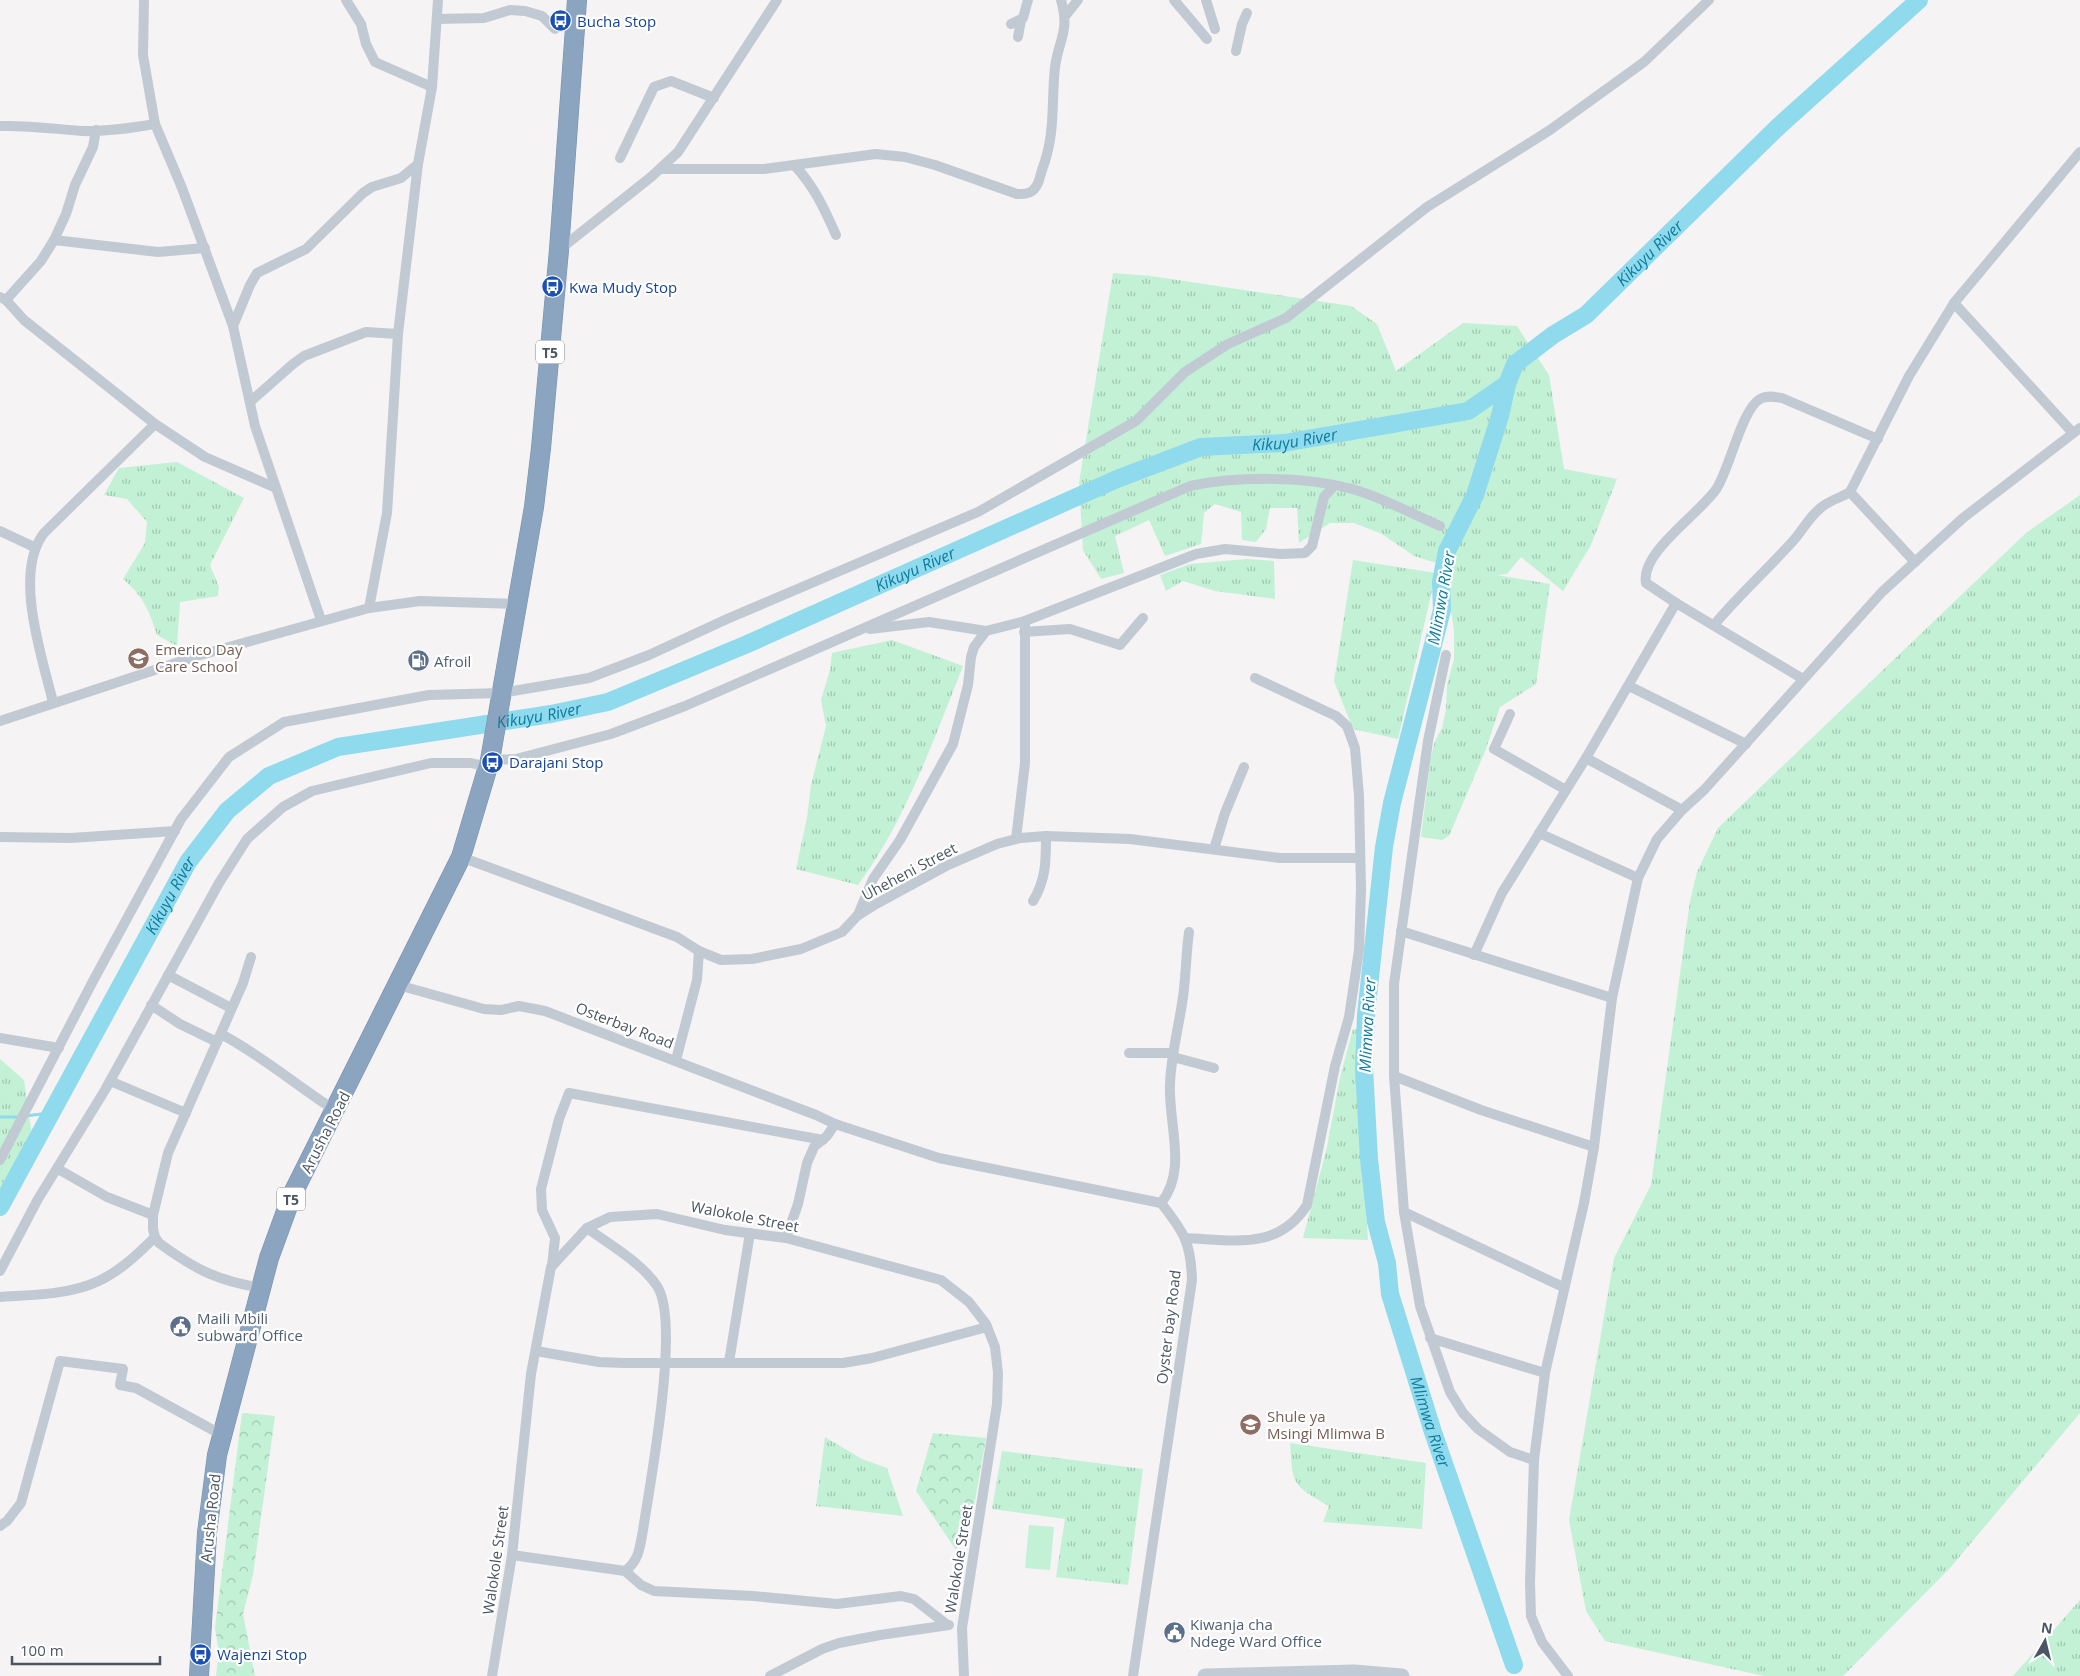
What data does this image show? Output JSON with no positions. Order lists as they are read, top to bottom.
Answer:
{
  "streets": {
    "highway": ["T5", "Arusha Road"],
    "street": [
      "Uheheni Street",
      "Osterbay Road",
      "Walokole Street",
      "Oyster bay Road"
    ]
  },
  "crossings": [
    ["T5", "Arusha Road"],
    ["Uheheni Street", "Arusha Road"],
    ["Osterbay Road", "Arusha Road"]
  ],
  "water": ["Kikuyu River", "Mlimwa River"],
  "places": {
    "bus stop": [
      "Bucha Stop",
      "Kwa Mudy Stop",
      "Darajani Stop",
      "Wajenzi Stop"
    ],
    "school or university": ["Emerico Day Care School", "Shule ya Msingi Mlimwa B"],
    "fuel station": ["Afroil"],
    "public building": ["Maili Mbili subward Office", "Kiwanja cha Ndege Ward Office"]
  },
  "scale_bar": "100 m",
  "north": "top"
}
